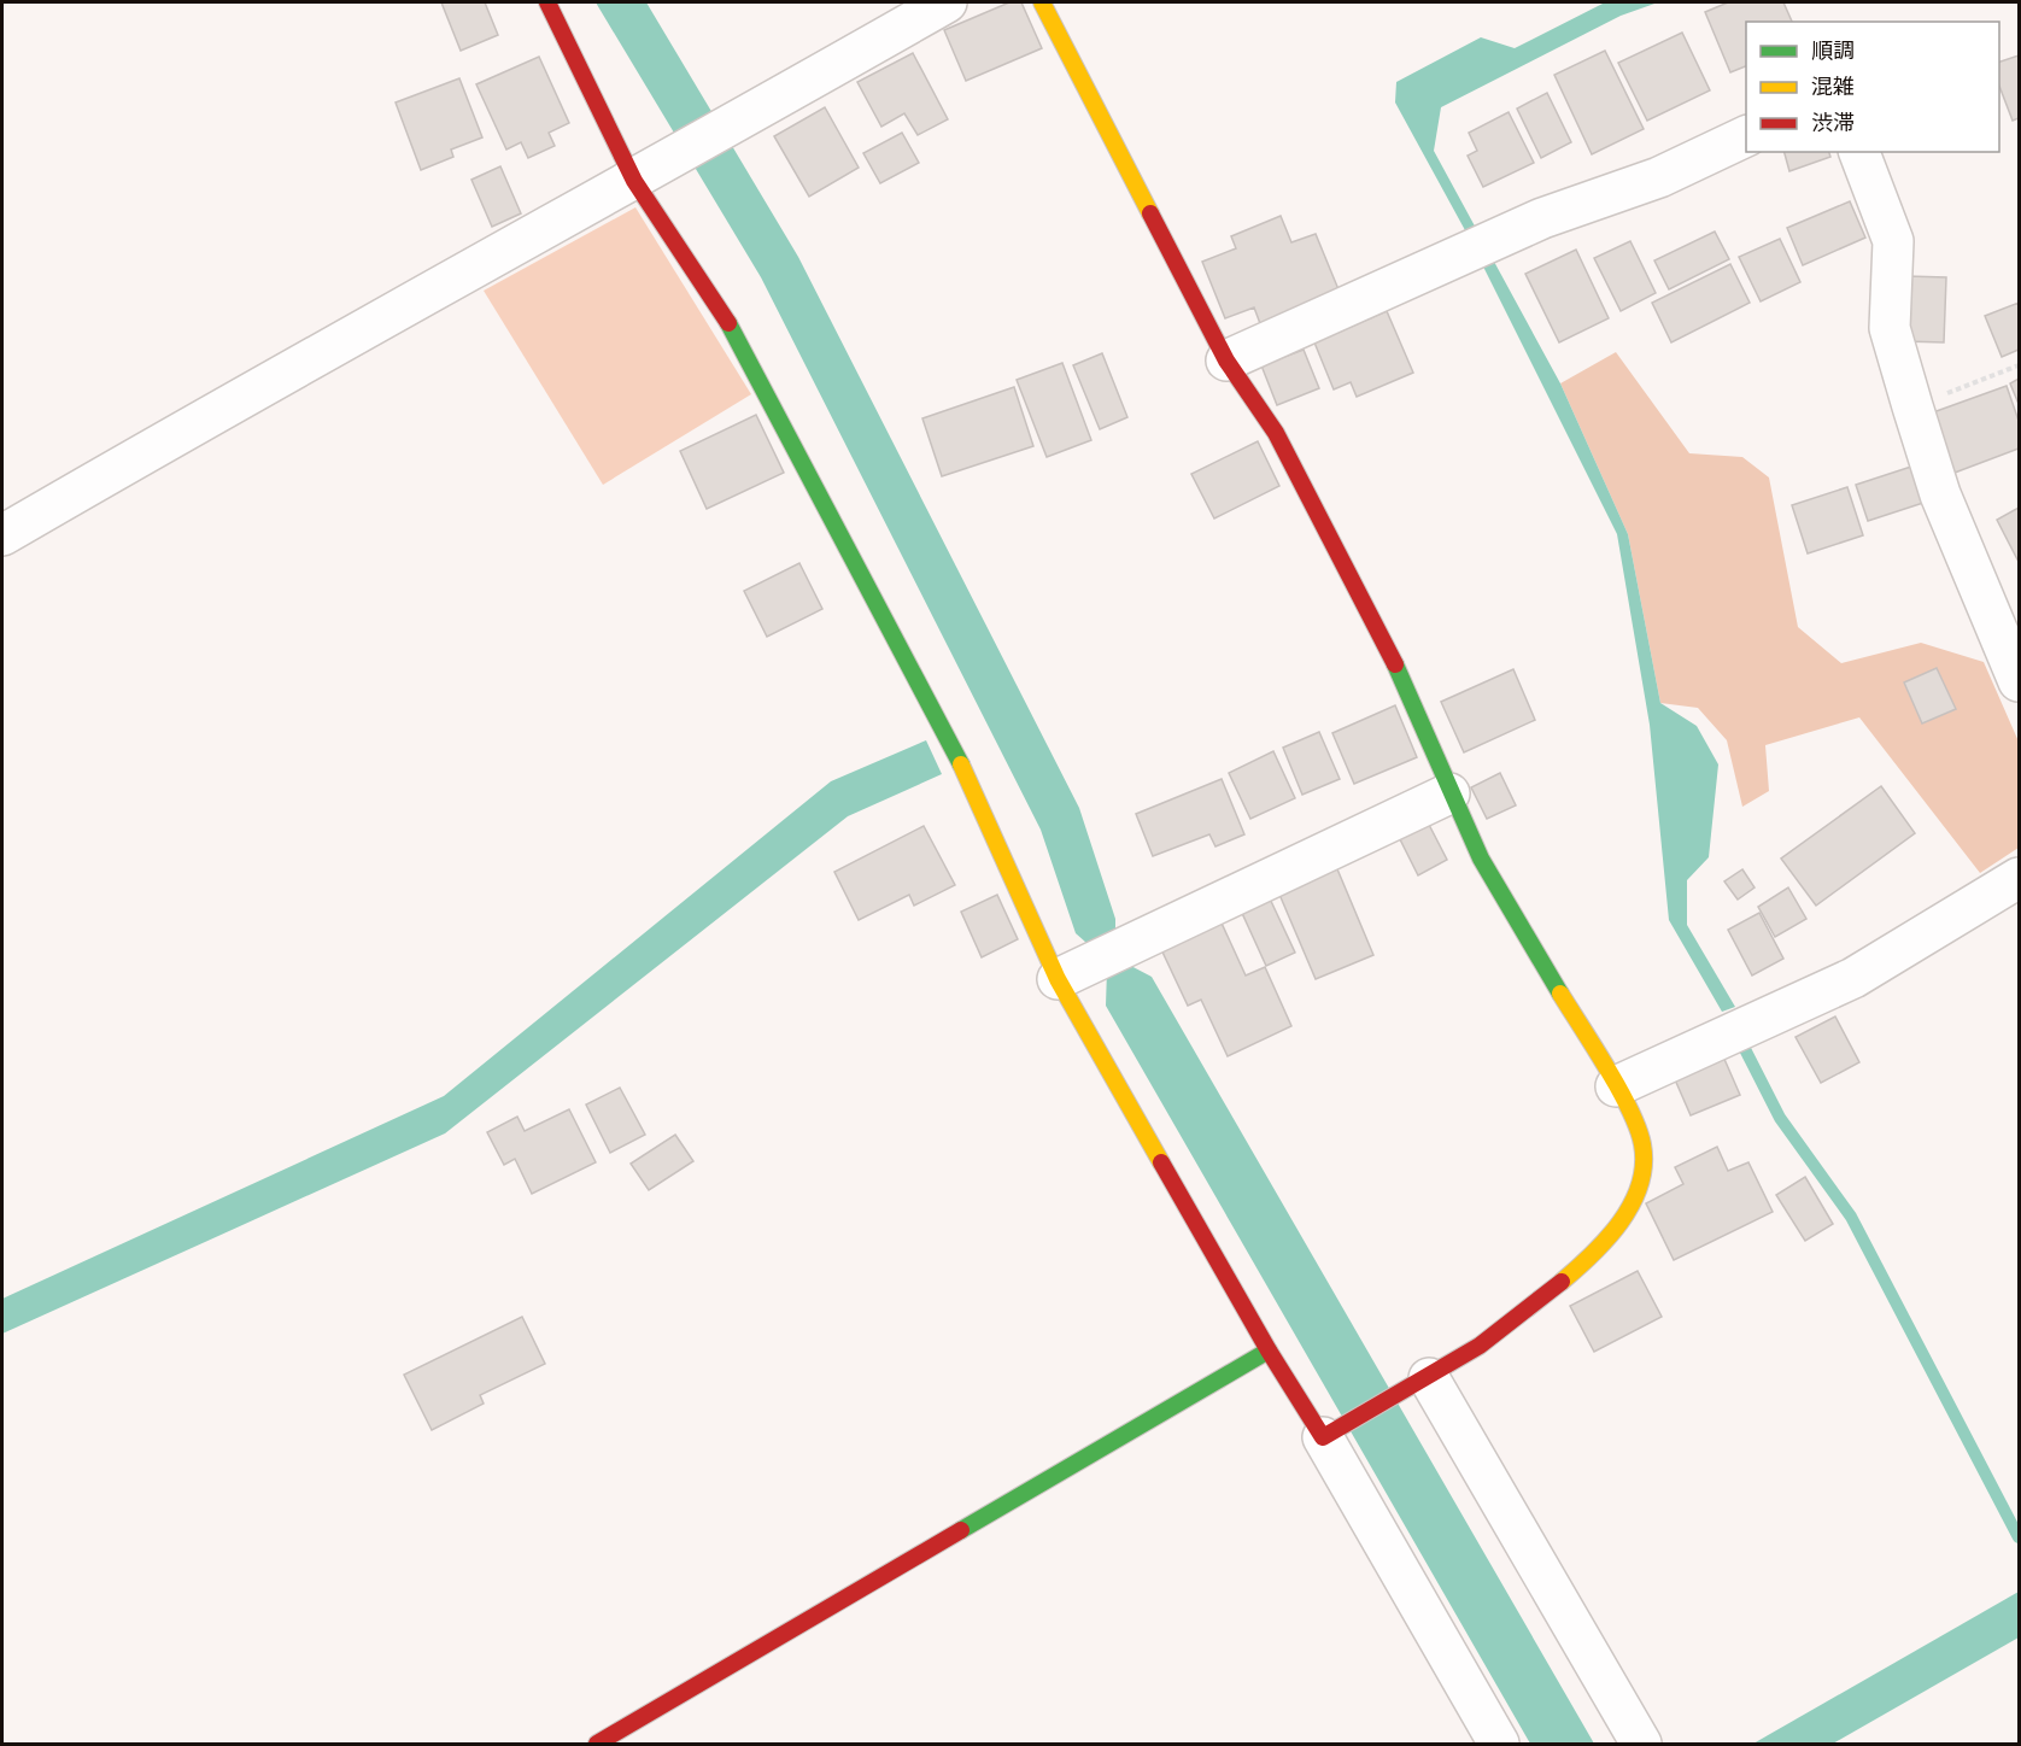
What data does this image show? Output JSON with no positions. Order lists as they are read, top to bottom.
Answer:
{
  "legend": ["順調", "混雑", "渋滞"]
}
